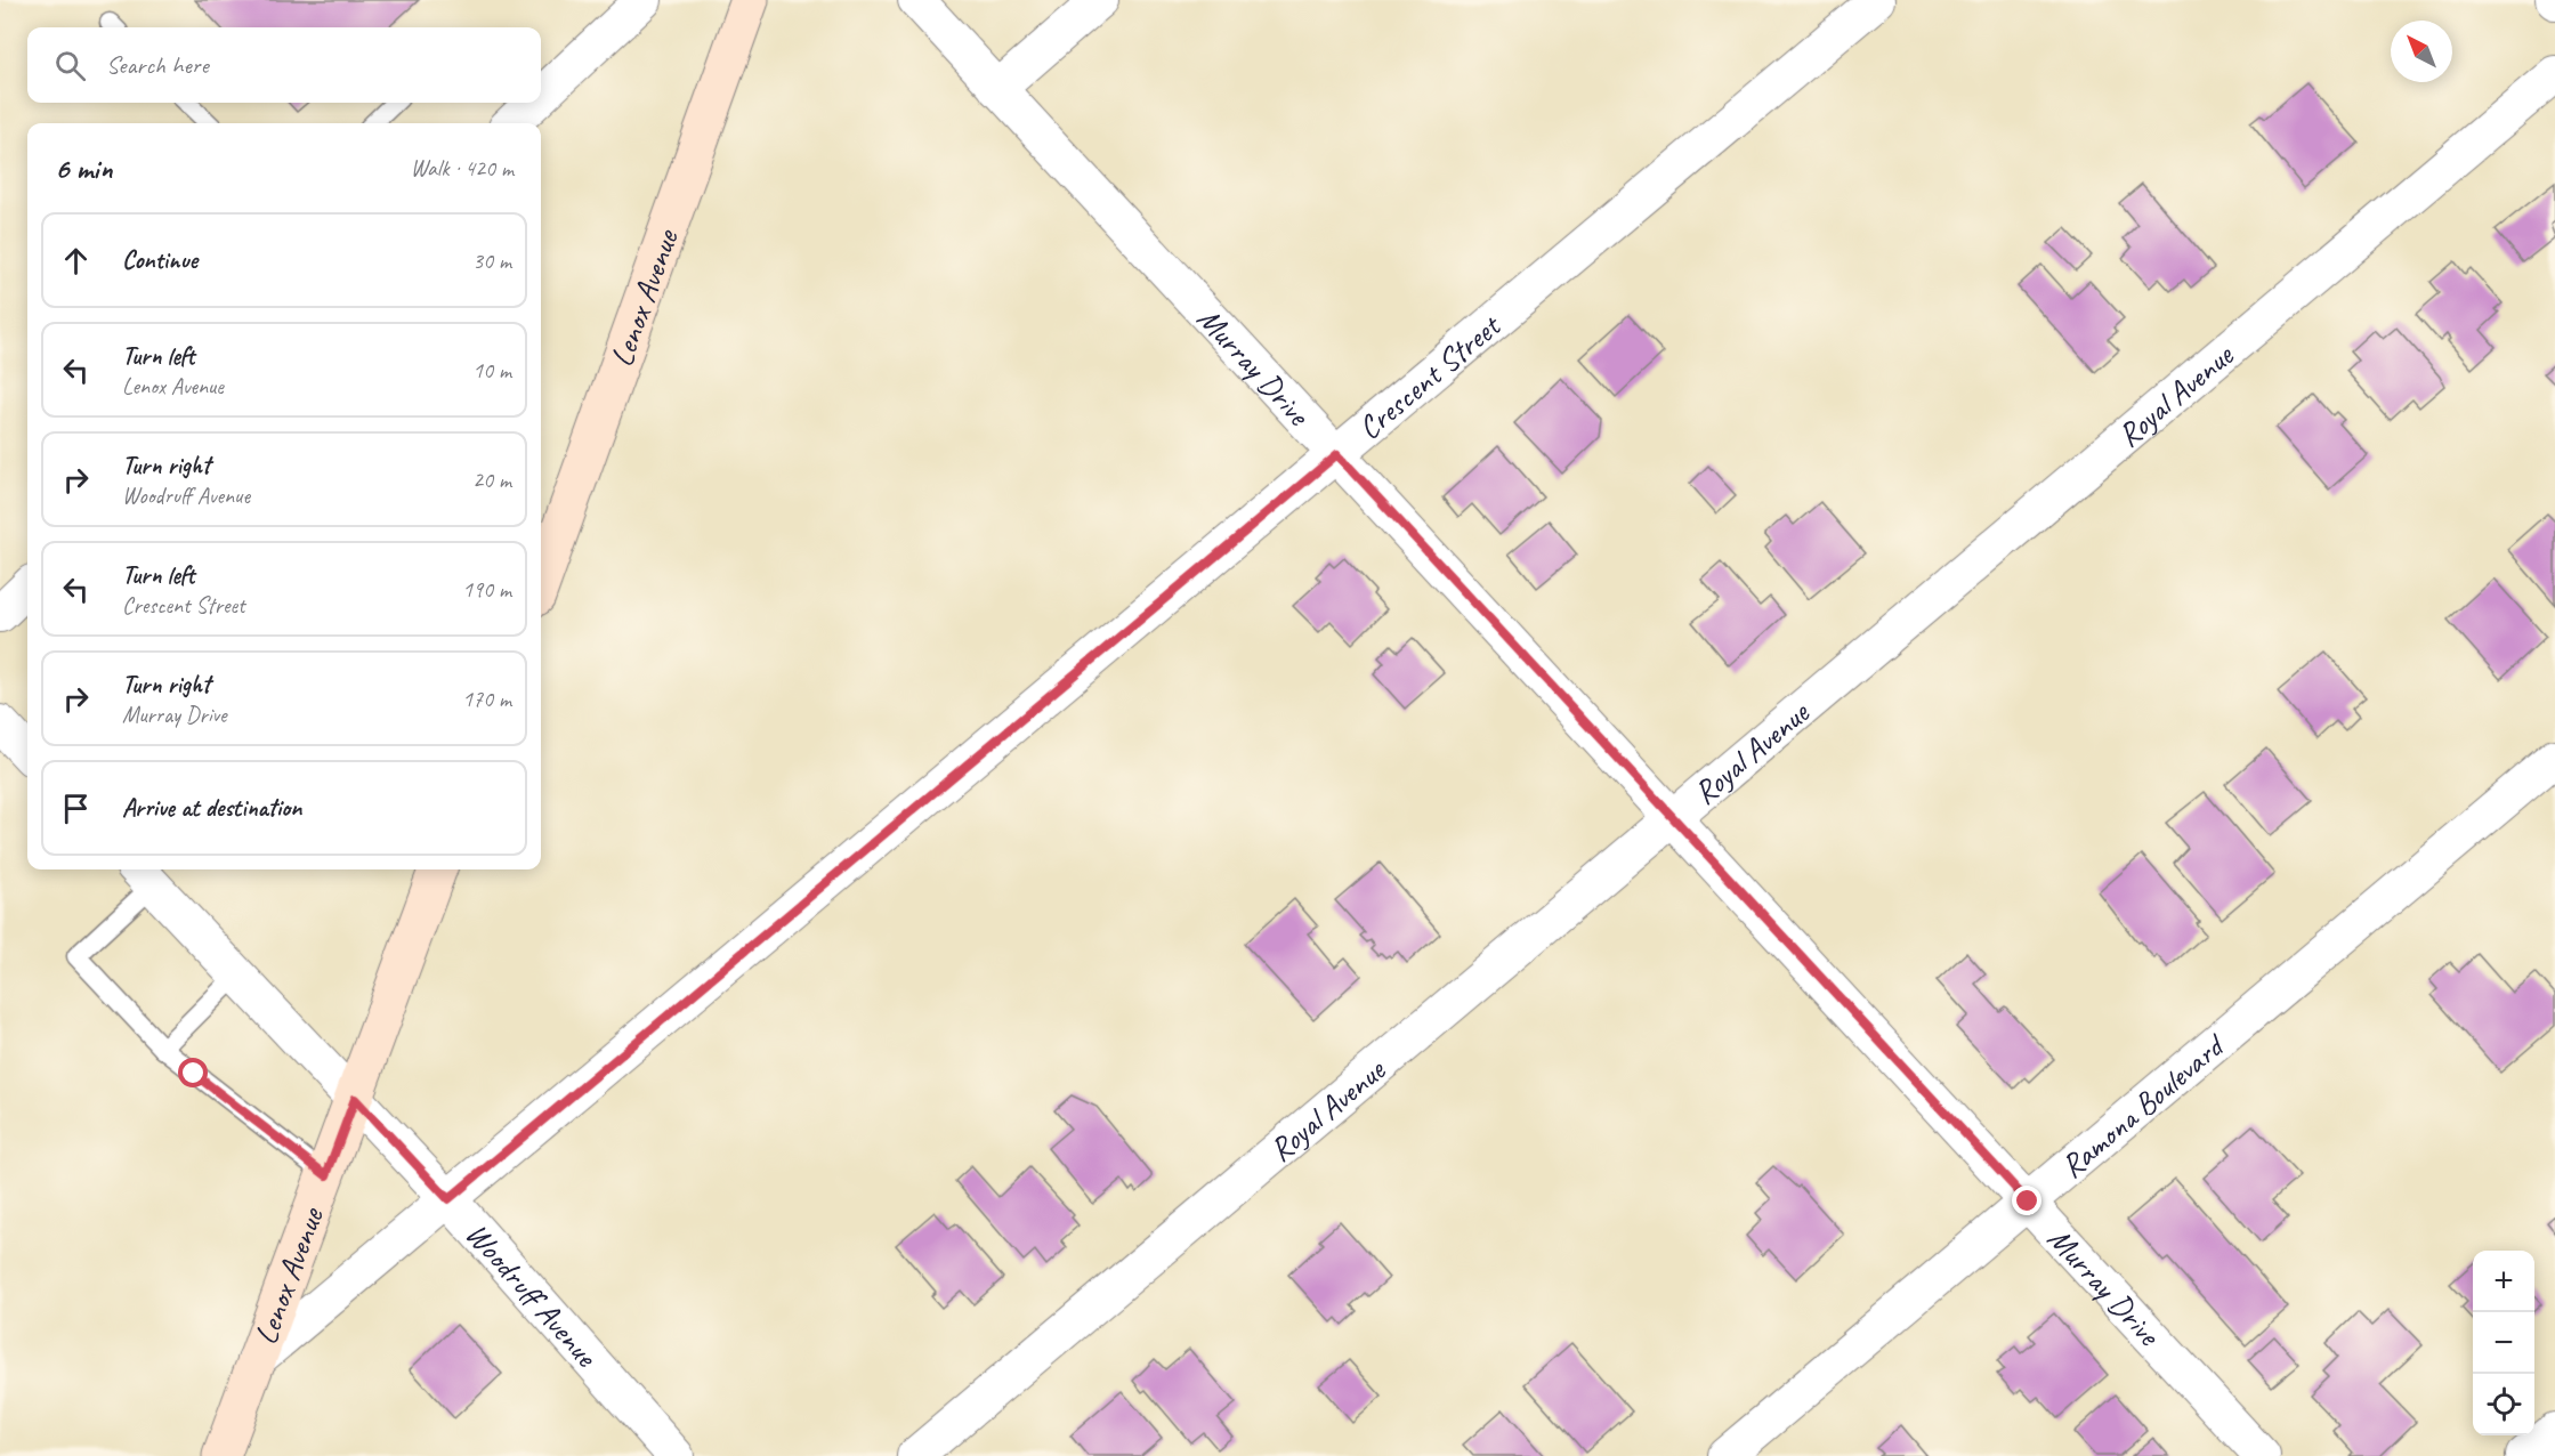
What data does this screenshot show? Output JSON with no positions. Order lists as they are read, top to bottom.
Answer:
{
  "streets": {
    "main road": ["Lenox Avenue"],
    "street": [
      "Murray Drive",
      "Crescent Street",
      "Royal Avenue",
      "Ramona Boulevard",
      "Woodruff Avenue"
    ]
  },
  "crossings": [
    ["Lenox Avenue", "Crescent Street"],
    ["Lenox Avenue", "Woodruff Avenue"],
    ["Murray Drive", "Crescent Street"],
    ["Murray Drive", "Royal Avenue"],
    ["Murray Drive", "Ramona Boulevard"],
    ["Crescent Street", "Woodruff Avenue"]
  ],
  "north": "top left",
  "page": {
    "search": "Search here",
    "heading": ["6 min", "Walk · 420 m"],
    "list": [
      ["Continue", "30 m"],
      ["Turn left", "Lenox Avenue", "10 m"],
      ["Turn right", "Woodruff Avenue", "20 m"],
      ["Turn left", "Crescent Street", "190 m"],
      ["Turn right", "Murray Drive", "170 m"],
      "Arrive at destination"
    ],
    "map_buttons": ["+", "−"]
  }
}
